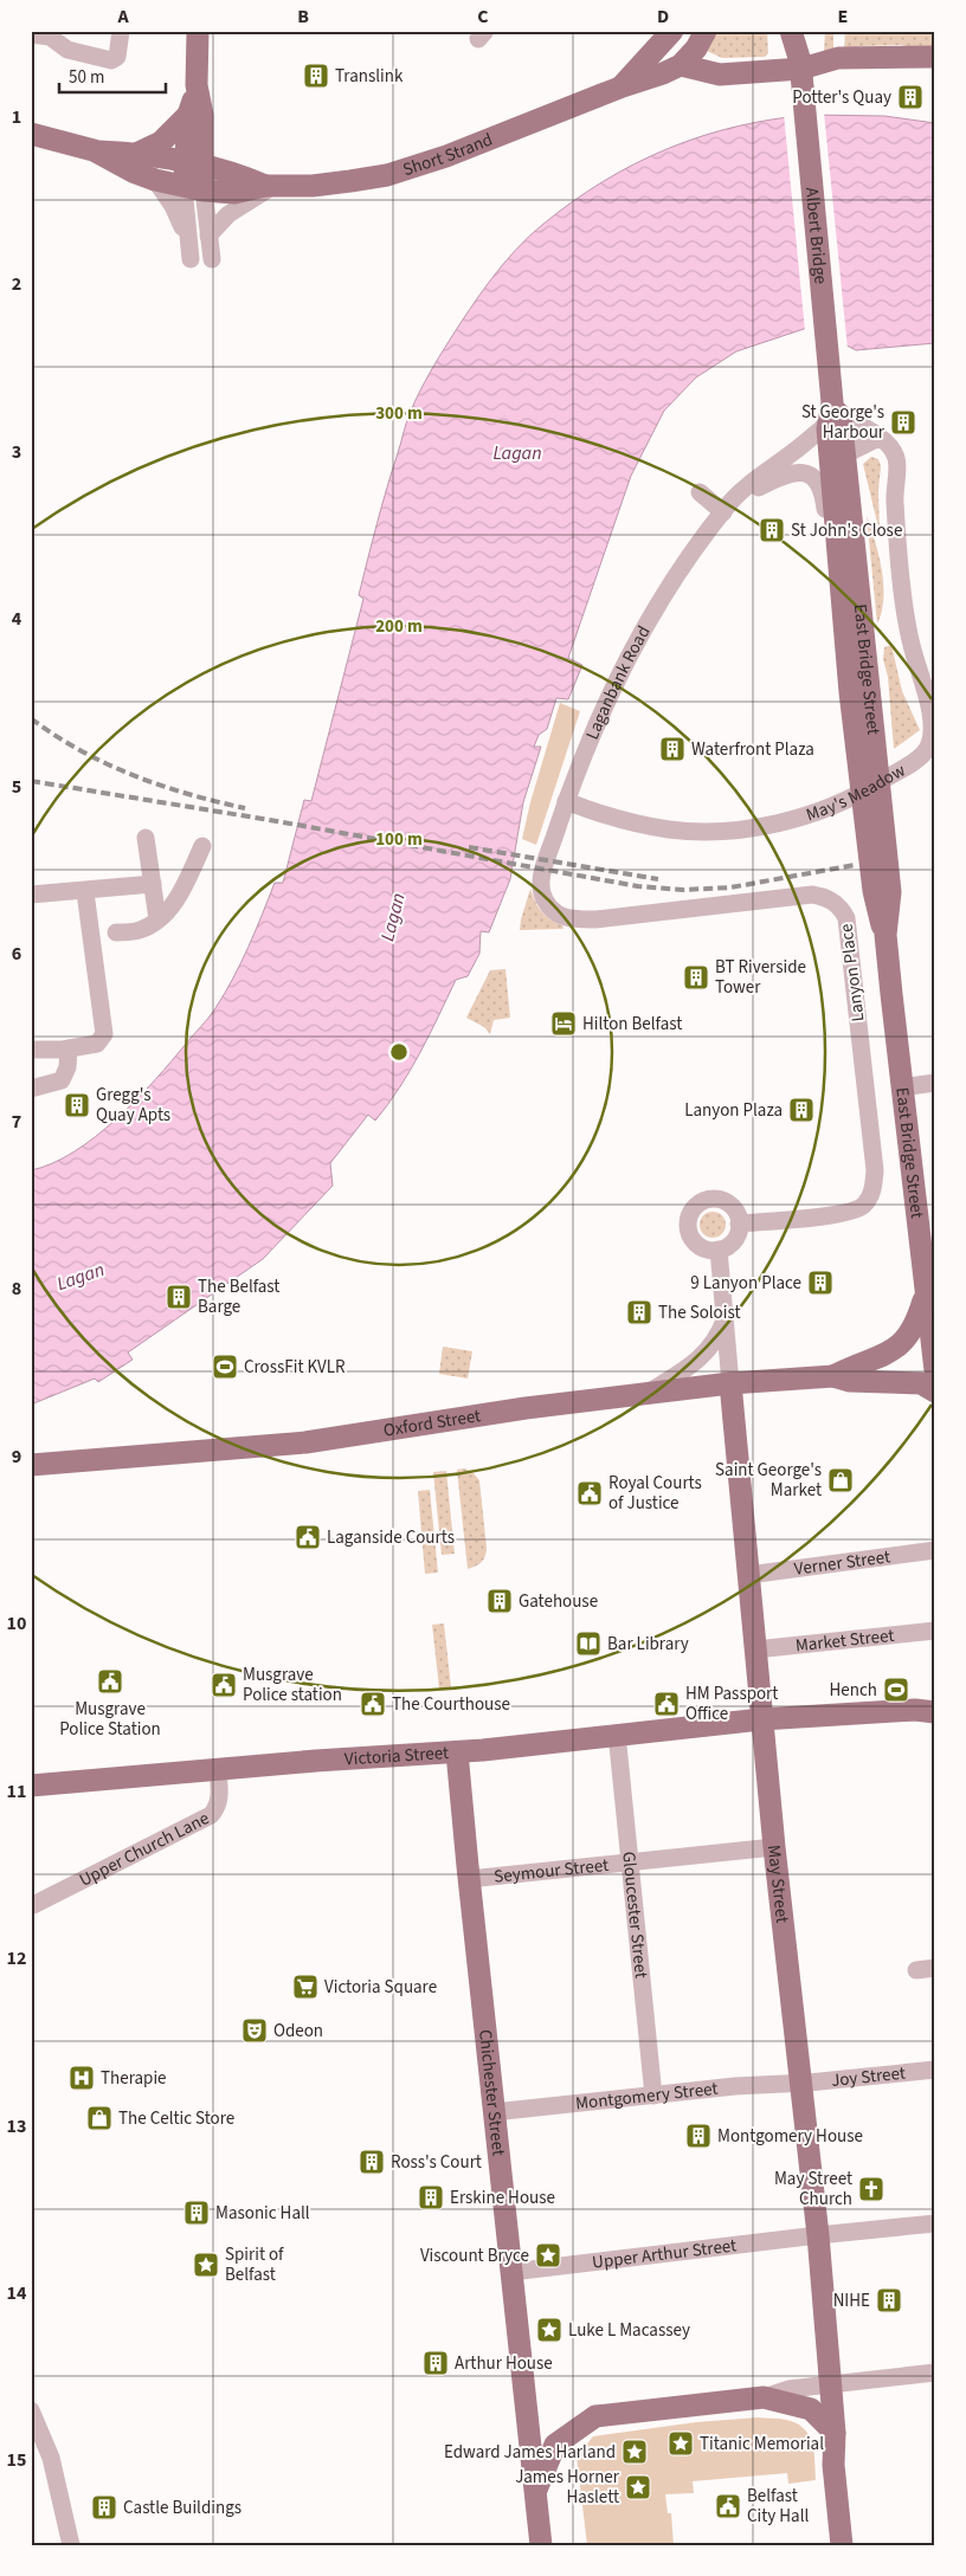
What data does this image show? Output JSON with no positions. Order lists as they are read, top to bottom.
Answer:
{
  "streets": {
    "main road": [
      "Short Strand",
      "Albert Bridge",
      "East Bridge Street",
      "Oxford Street",
      "Victoria Street",
      "May Street",
      "Chichester Street"
    ],
    "street": [
      "Laganbank Road",
      "May's Meadow",
      "Lanyon Place",
      "Verner Street",
      "Market Street",
      "Upper Church Lane",
      "Seymour Street",
      "Gloucester Street",
      "Joy Street",
      "Montgomery Street",
      "Upper Arthur Street"
    ]
  },
  "crossings": [
    ["Albert Bridge", "East Bridge Street"],
    ["East Bridge Street", "Laganbank Road"],
    ["East Bridge Street", "May's Meadow"],
    ["East Bridge Street", "Oxford Street"],
    ["Laganbank Road", "May's Meadow"],
    ["Laganbank Road", "Lanyon Place"],
    ["Oxford Street", "May Street"],
    ["Verner Street", "May Street"],
    ["Market Street", "May Street"],
    ["Victoria Street", "Upper Church Lane"],
    ["Victoria Street", "May Street"],
    ["Victoria Street", "Gloucester Street"],
    ["Victoria Street", "Chichester Street"],
    ["Seymour Street", "May Street"],
    ["Seymour Street", "Gloucester Street"],
    ["Seymour Street", "Chichester Street"],
    ["May Street", "Joy Street"],
    ["May Street", "Montgomery Street"],
    ["May Street", "Upper Arthur Street"],
    ["Gloucester Street", "Montgomery Street"],
    ["Joy Street", "Montgomery Street"],
    ["Chichester Street", "Montgomery Street"],
    ["Chichester Street", "Upper Arthur Street"]
  ],
  "water": ["Lagan"],
  "places": {
    "building": [
      "Translink",
      "Potter's Quay",
      "St George's Harbour",
      "St John's Close",
      "Waterfront Plaza",
      "BT Riverside Tower",
      "Gregg's Quay Apts",
      "Lanyon Plaza",
      "9 Lanyon Place",
      "The Belfast Barge",
      "The Soloist",
      "Gatehouse",
      "Montgomery House",
      "Ross's Court",
      "Erskine House",
      "Masonic Hall",
      "NIHE",
      "Arthur House",
      "Castle Buildings"
    ],
    "hotel": ["Hilton Belfast"],
    "sports": ["CrossFit KVLR", "Hench"],
    "shop": ["Saint George's Market", "The Celtic Store"],
    "public building": [
      "Royal Courts of Justice",
      "Laganside Courts",
      "Musgrave Police Station",
      "Musgrave Police station",
      "The Courthouse",
      "HM Passport Office",
      "Belfast City Hall"
    ],
    "library": ["Bar Library"],
    "supermarket": ["Victoria Square"],
    "theatre": ["Odeon"],
    "hospital": ["Therapie"],
    "church": ["May Street Church"],
    "place": [
      "Viscount Bryce",
      "Spirit of Belfast",
      "Luke L Macassey",
      "Titanic Memorial",
      "Edward James Harland",
      "James Horner Haslett"
    ]
  },
  "scale_bar": "50 m",
  "grid": {
    "columns": [
      "A",
      "B",
      "C",
      "D",
      "E"
    ],
    "rows": [
      "1",
      "2",
      "3",
      "4",
      "5",
      "6",
      "7",
      "8",
      "9",
      "10",
      "11",
      "12",
      "13",
      "14",
      "15"
    ]
  },
  "rings": ["300 m", "200 m", "100 m"]
}
